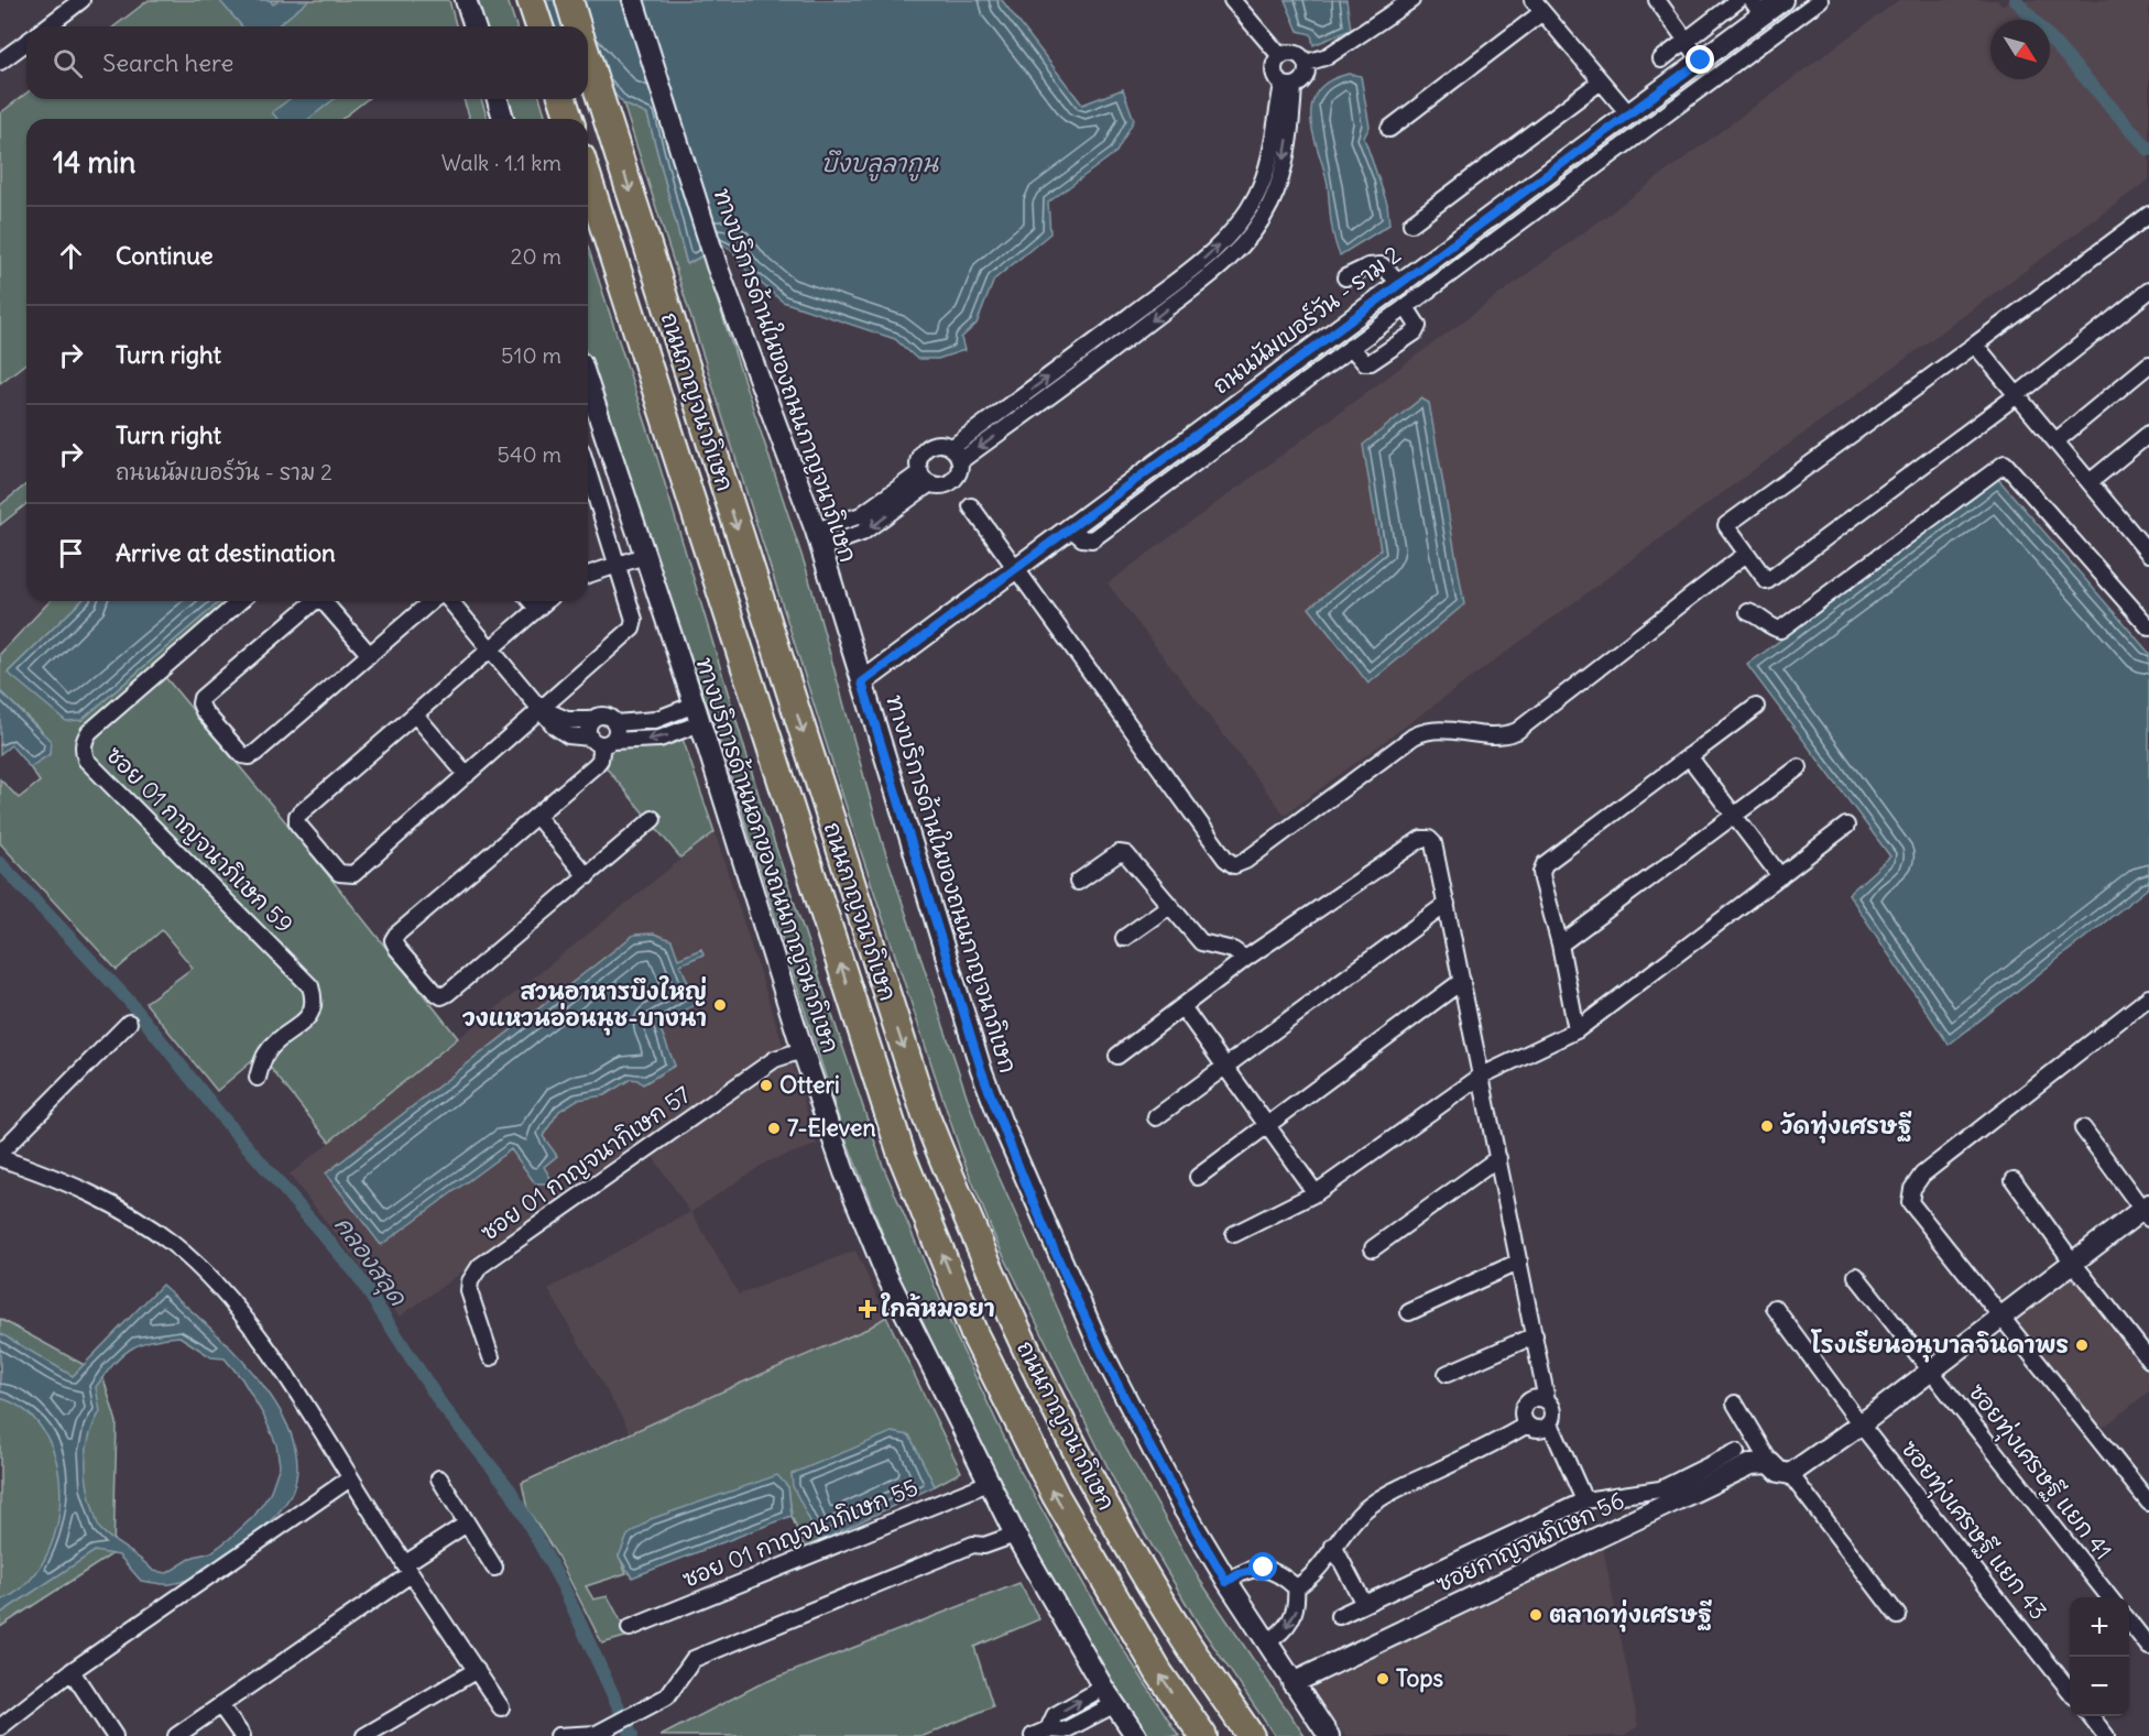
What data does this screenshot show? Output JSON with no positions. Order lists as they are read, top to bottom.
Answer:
{
  "streets": {
    "highway": ["ถนนกาญจนาภิเษก"],
    "main road": [
      "ถนนนัมเบอร์วัน - ราม 2",
      "ทางบริการด้านในของถนนกาญจนาภิเษก",
      "ทางบริการด้านนอกของถนนกาญจนาภิเษก",
      "ซอยกาญจนภิเษก 56"
    ],
    "street": [
      "ซอย 01 กาญจนาภิเษก 59",
      "ซอย 01 กาญจนากิเษก 57",
      "ซอยทุ่งเศรษฐี แยก 41",
      "ซอยทุ่งเศรษฐี แยก 43",
      "ซอย 01 กาญจนากิเษก 55"
    ]
  },
  "crossings": [
    ["ถนนนัมเบอร์วัน - ราม 2", "ทางบริการด้านในของถนนกาญจนาภิเษก"],
    ["ทางบริการด้านในของถนนกาญจนาภิเษก", "ซอยกาญจนภิเษก 56"],
    ["ทางบริการด้านนอกของถนนกาญจนาภิเษก", "ซอย 01 กาญจนากิเษก 57"],
    ["ทางบริการด้านนอกของถนนกาญจนาภิเษก", "ซอย 01 กาญจนากิเษก 55"]
  ],
  "water": ["บึงบลูลากูน", "คลองสลุด"],
  "places": {
    "other": [
      "สวนอาหารบึงใหญ่ วงแหวนอ่อนนุช-บางนา",
      "Otteri",
      "วัดทุ่งเศรษฐี",
      "7-Eleven",
      "โรงเรียนอนุบาลจินดาพร",
      "ตลาดทุ่งเศรษฐี",
      "Tops"
    ],
    "health": ["ใกล้หมอยา"]
  },
  "north": "bottom right",
  "page": {
    "search": "Search here",
    "heading": ["14 min", "Walk · 1.1 km"],
    "list": [
      ["Continue", "20 m"],
      ["Turn right", "510 m"],
      ["Turn right", "ถนนนัมเบอร์วัน - ราม 2", "540 m"],
      "Arrive at destination"
    ],
    "map_buttons": ["+", "−"]
  }
}
